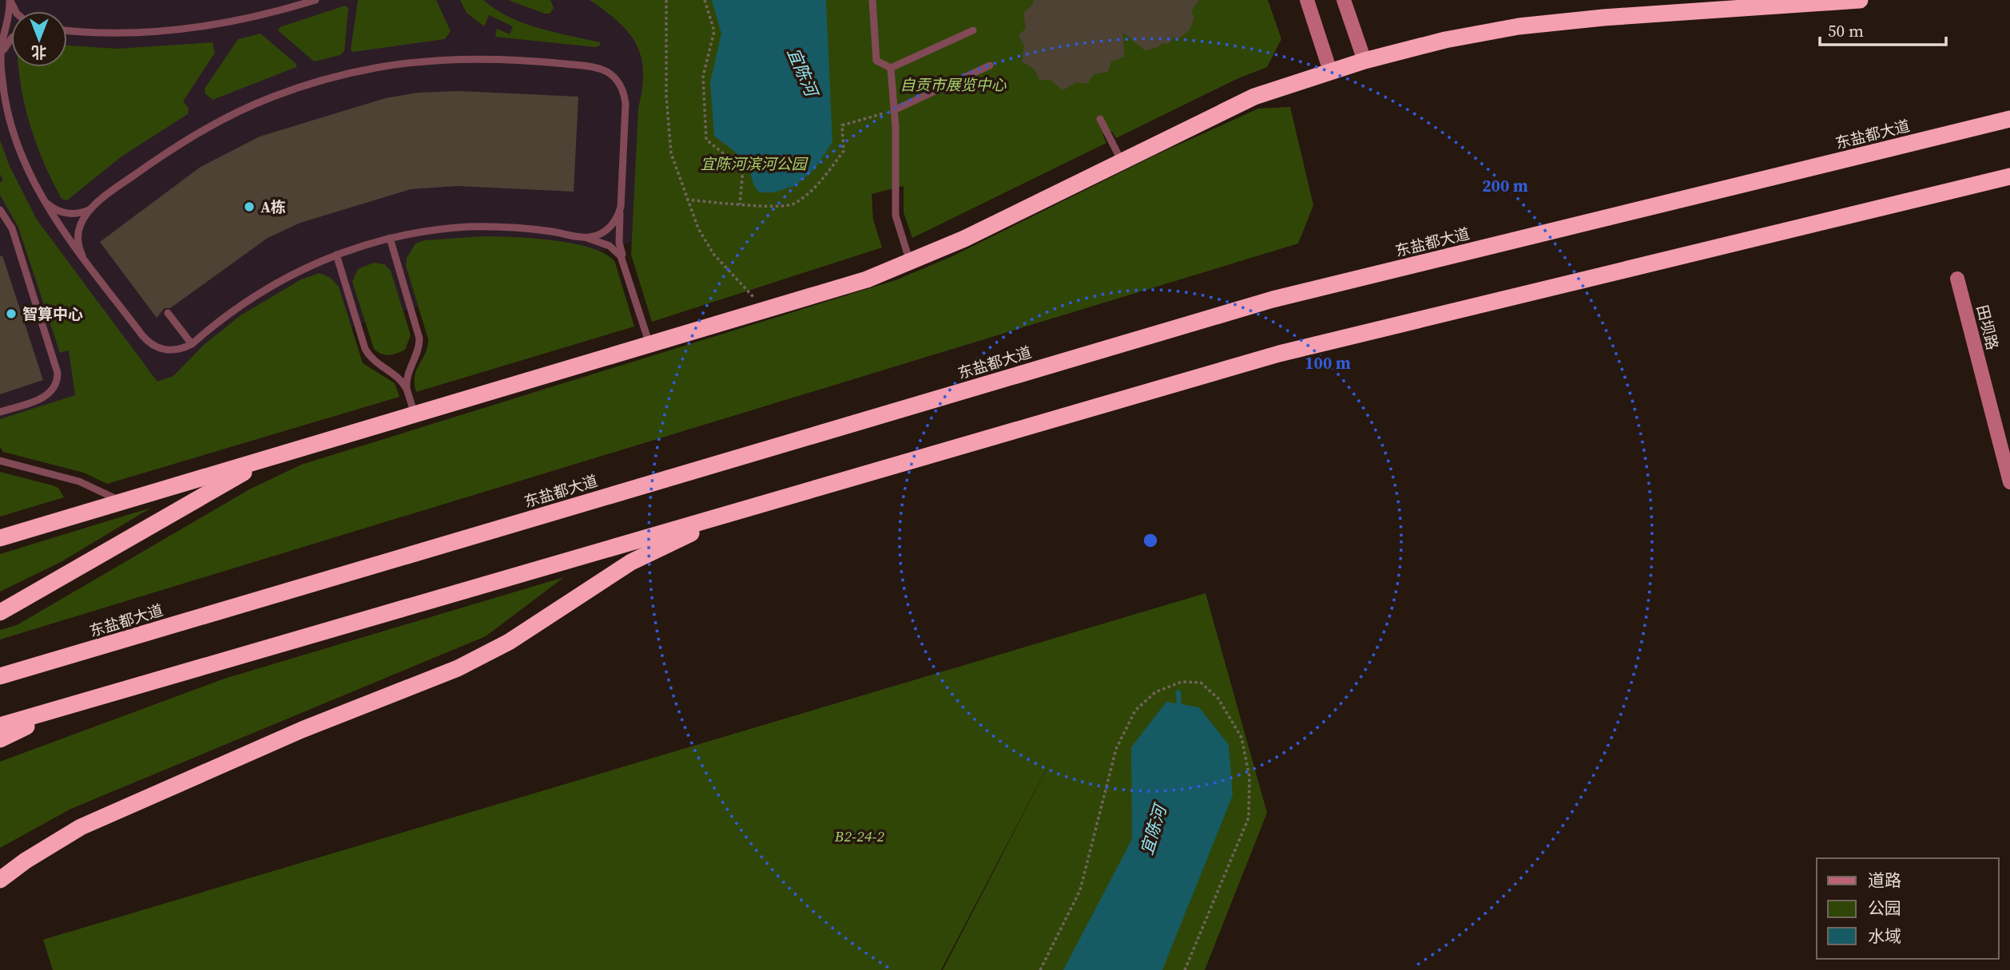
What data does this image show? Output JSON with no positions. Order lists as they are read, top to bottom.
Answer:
{
  "streets": {
    "highway": ["东盐都大道"],
    "main road": ["田坝路"]
  },
  "water": ["宜陈河"],
  "parks": ["自贡市展览中心", "宜陈河滨河公园", "B2-24-2"],
  "places": ["A栋", "智算中心"],
  "legend": ["道路", "公园", "水域"],
  "scale_bar": "50 m",
  "north": "bottom",
  "rings": ["200 m", "100 m"]
}
